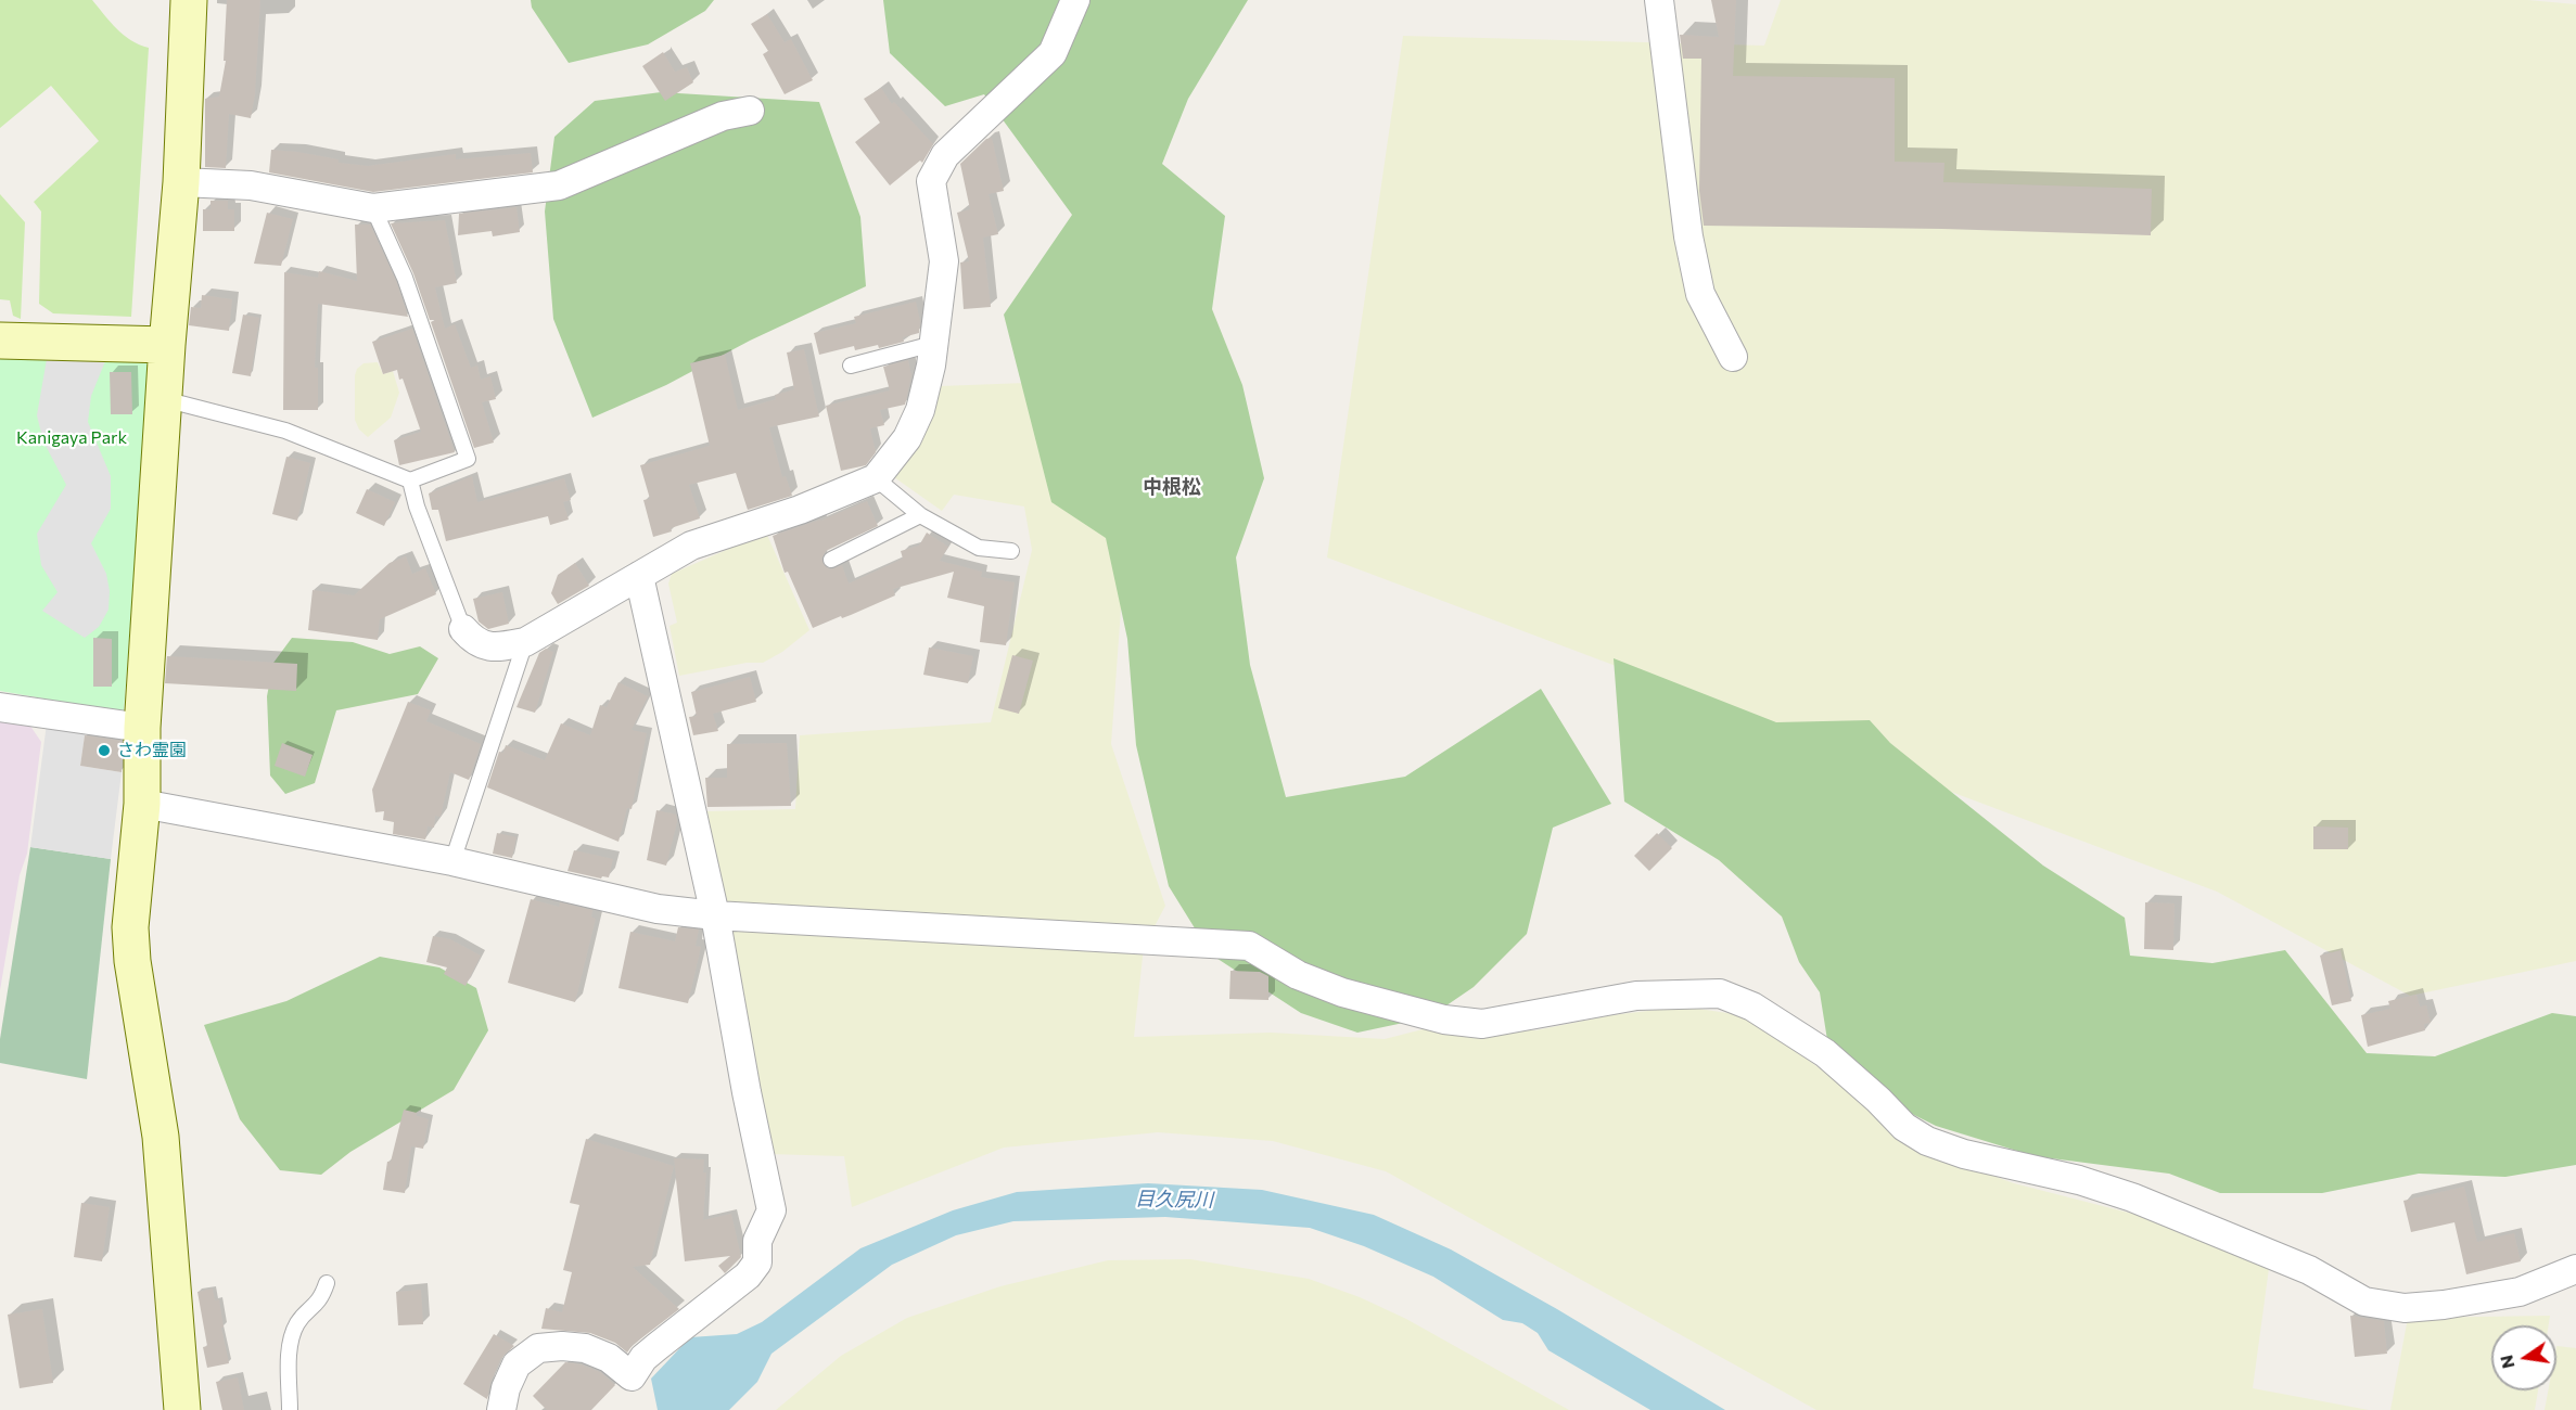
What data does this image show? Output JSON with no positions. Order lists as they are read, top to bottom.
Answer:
{
  "districts": ["中根松"],
  "water": ["目久尻川"],
  "parks": ["Kanigaya Park"],
  "places": ["さわ霊園"],
  "north": "left"
}
